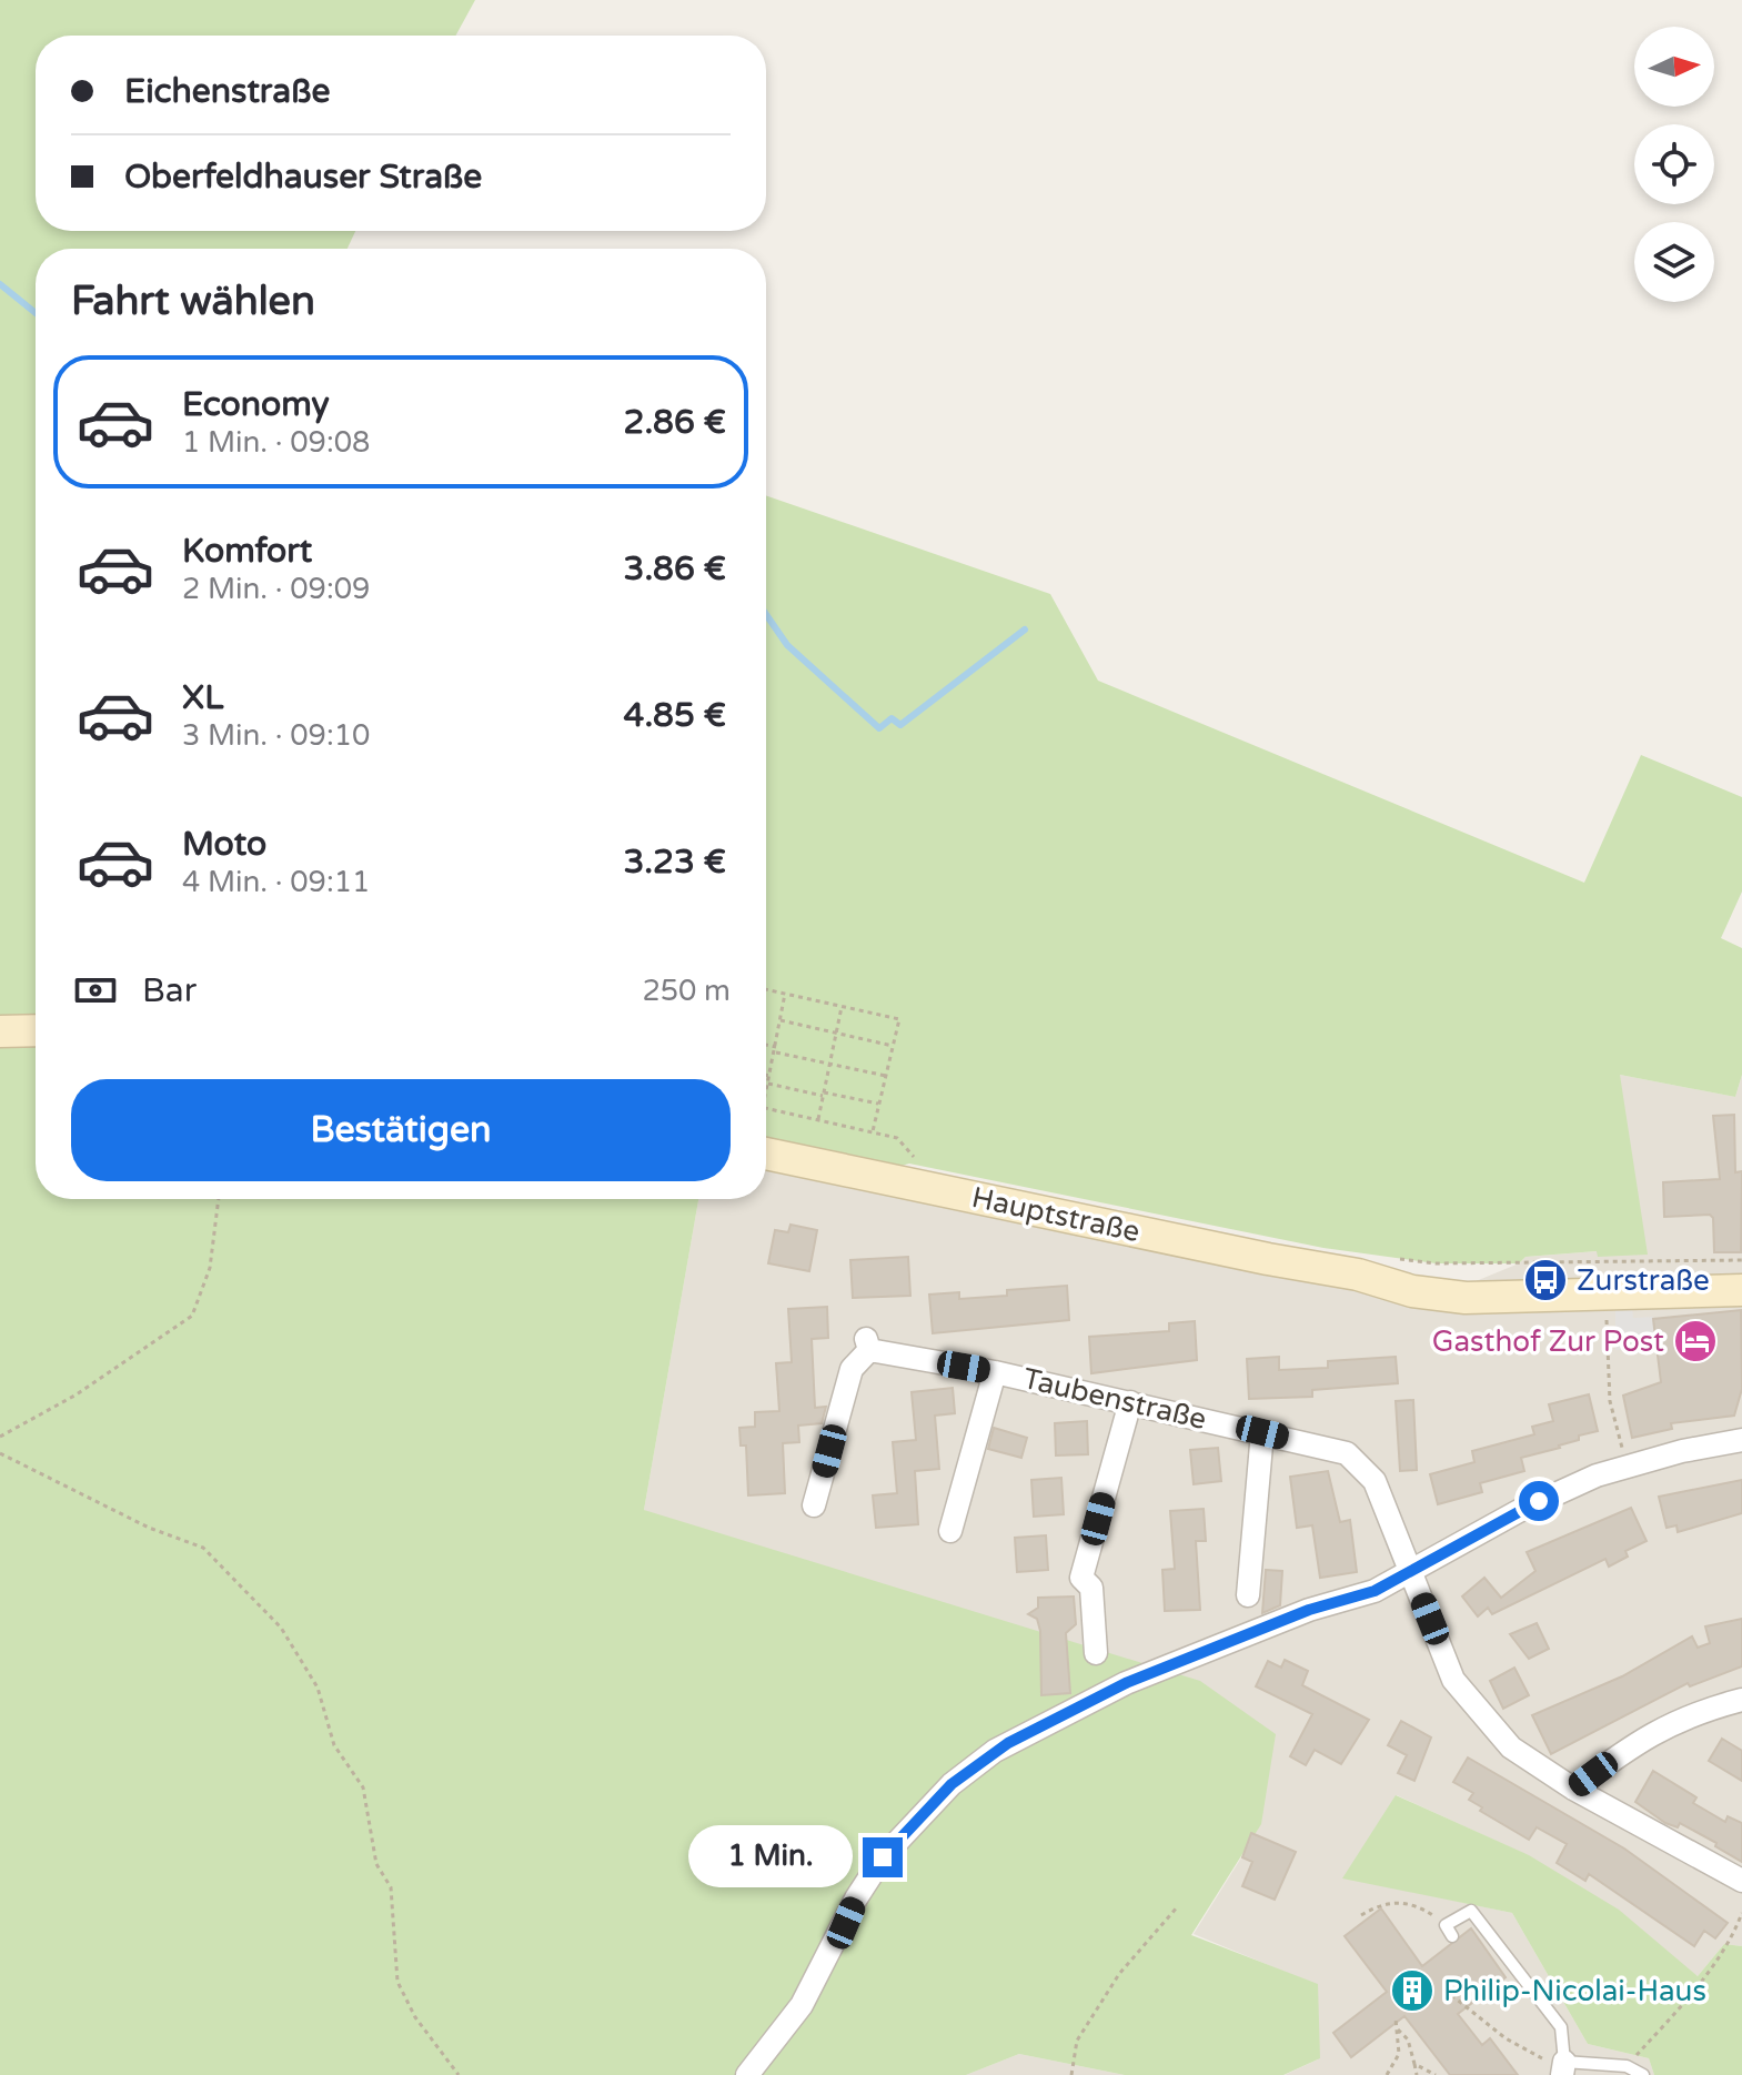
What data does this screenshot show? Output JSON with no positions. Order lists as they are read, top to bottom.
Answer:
{
  "streets": {
    "main road": ["Hauptstraße"],
    "street": ["Taubenstraße"]
  },
  "places": {
    "bus stop": ["Zurstraße"],
    "hotel": ["Gasthof Zur Post"],
    "building": ["Philip-Nicolai-Haus"]
  },
  "north": "right",
  "page": {
    "banner": ["Eichenstraße", "Oberfeldhauser Straße"],
    "heading": "Fahrt wählen",
    "list": [
      {
        "name": "Economy",
        "note": "1 Min. · 09:08",
        "value": "2.86 €"
      },
      {
        "name": "Komfort",
        "note": "2 Min. · 09:09",
        "value": "3.86 €"
      },
      {
        "name": "XL",
        "note": "3 Min. · 09:10",
        "value": "4.85 €"
      },
      {
        "name": "Moto",
        "note": "4 Min. · 09:11",
        "value": "3.23 €"
      }
    ],
    "pay": ["Bar", "250 m"],
    "buttons": "Bestätigen",
    "bubble": "1 Min."
  }
}
